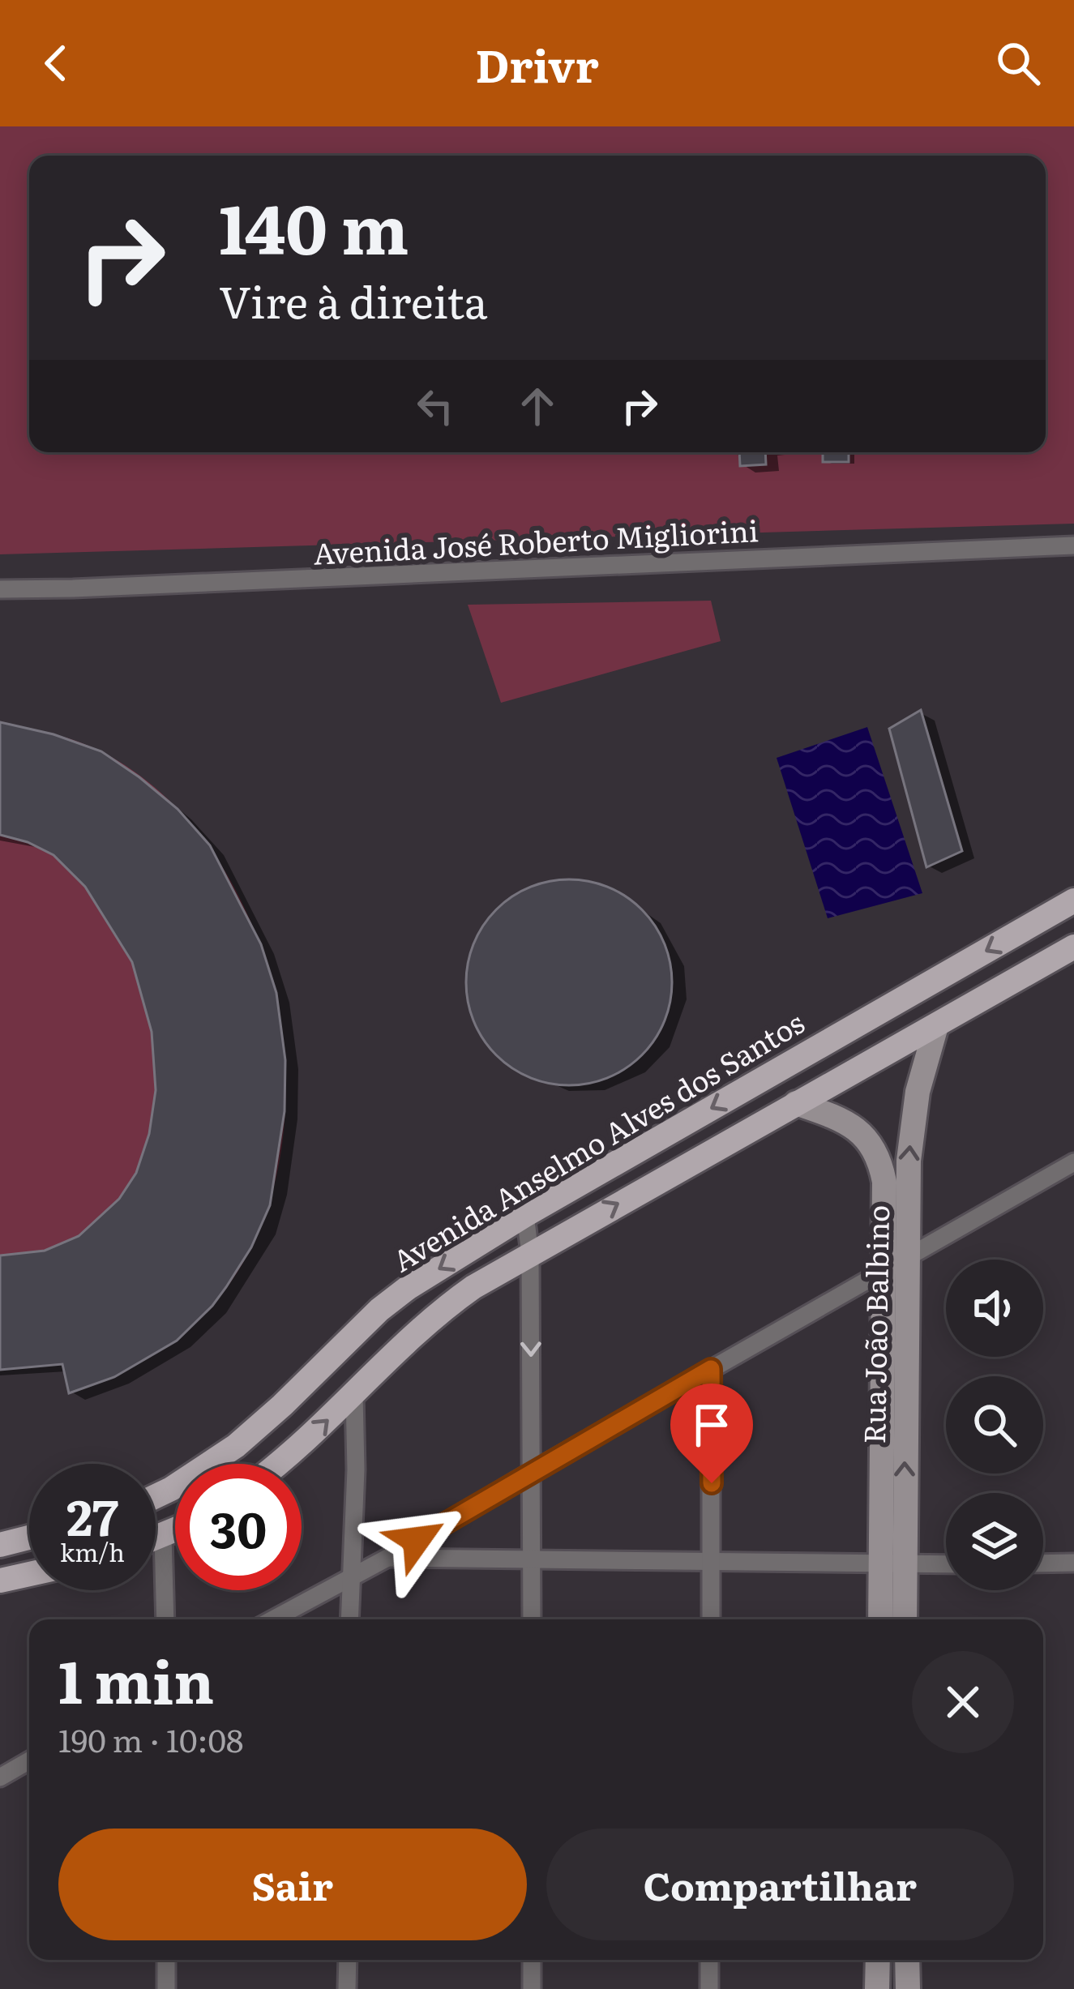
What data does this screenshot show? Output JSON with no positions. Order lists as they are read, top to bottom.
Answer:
{
  "streets": {
    "main road": ["Avenida Anselmo Alves dos Santos", "Rua João Balbino"],
    "street": ["Avenida José Roberto Migliorini"]
  },
  "page": {
    "header": "Drivr",
    "turn": ["140 m", "Vire à direita"],
    "speed": "27 km/h",
    "limit": "30",
    "heading": ["1 min", "190 m · 10:08"],
    "buttons": ["Sair", "Compartilhar"]
  }
}
